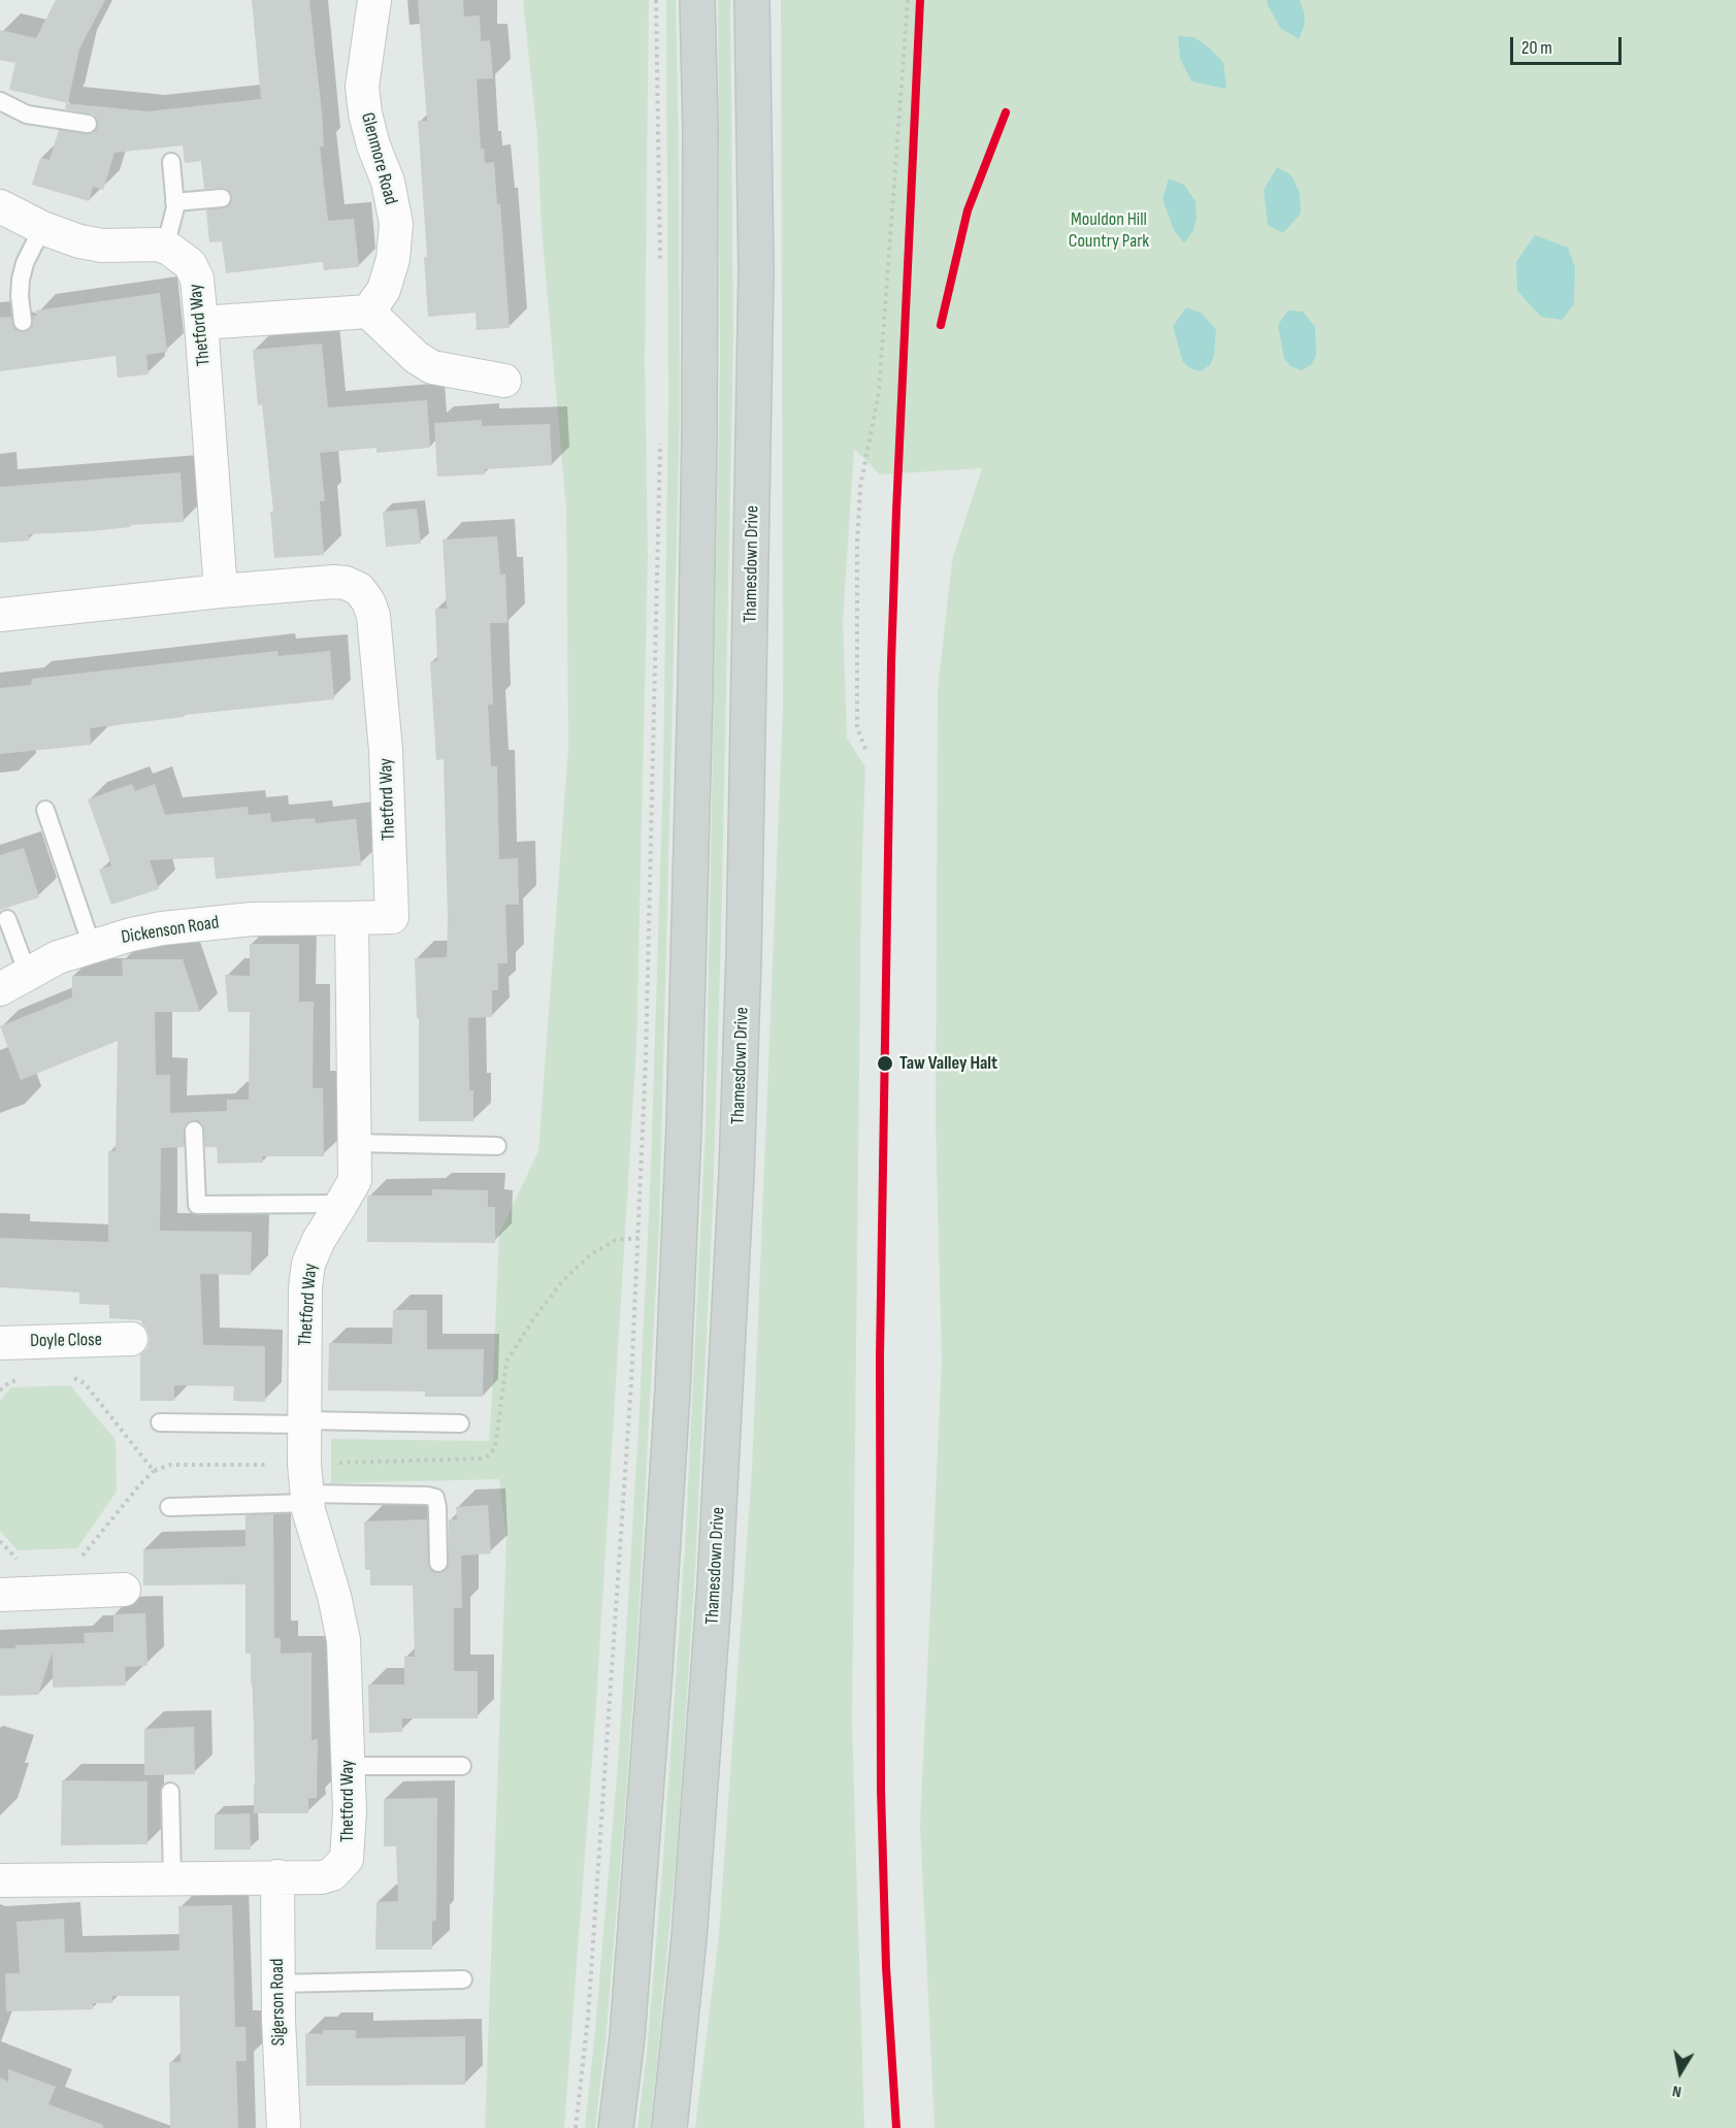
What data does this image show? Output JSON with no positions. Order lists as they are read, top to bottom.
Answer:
{
  "streets": {
    "main road": ["Thamesdown Drive"],
    "street": [
      "Glenmore Road",
      "Thetford Way",
      "Dickenson Road",
      "Doyle Close",
      "Sigerson Road"
    ]
  },
  "crossings": [
    ["Thetford Way", "Dickenson Road"],
    ["Thetford Way", "Sigerson Road"]
  ],
  "parks": ["Mouldon Hill Country Park"],
  "places": ["Taw Valley Halt"],
  "scale_bar": "20 m",
  "north": "bottom"
}
